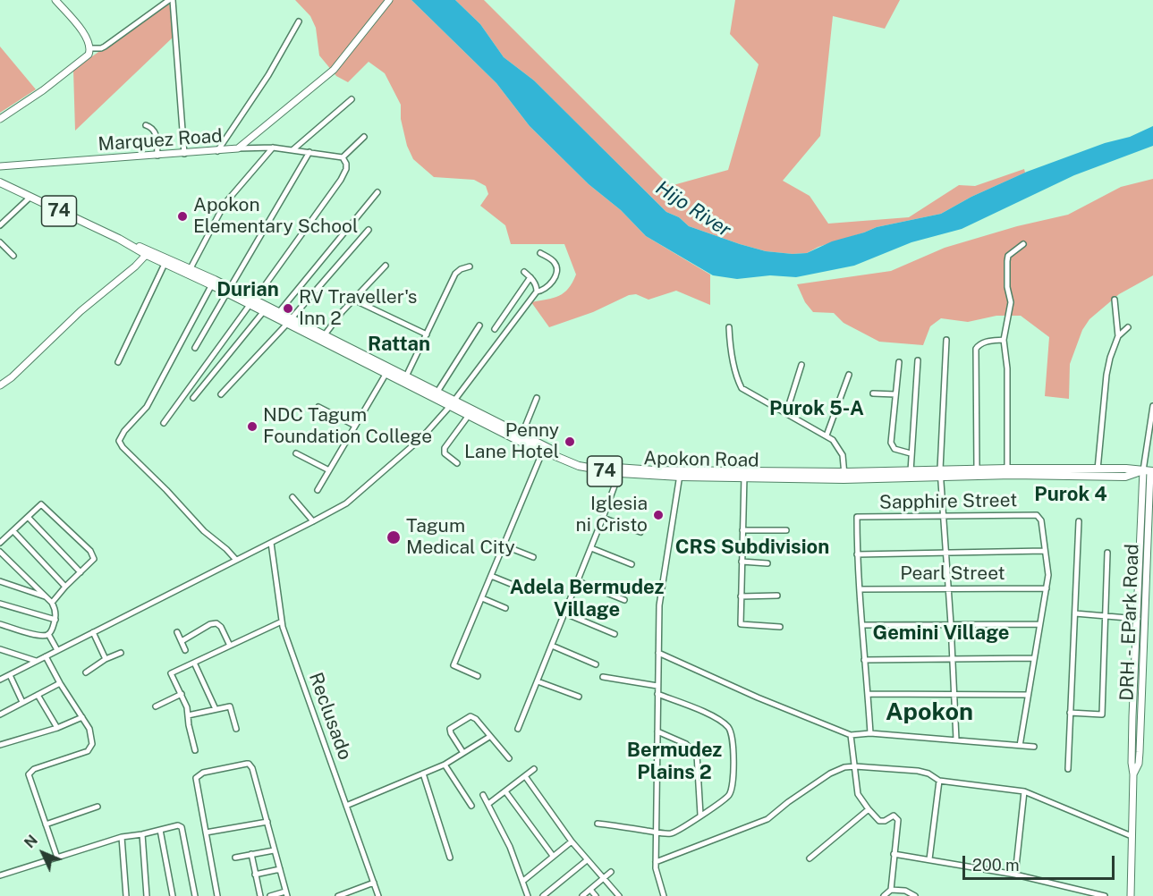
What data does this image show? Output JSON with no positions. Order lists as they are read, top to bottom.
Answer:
{
  "streets": {
    "highway": ["74", "Apokon Road"],
    "main road": ["Marquez Road", "DRH - EPark Road"],
    "street": ["Sapphire Street", "Pearl Street", "Reclusado"]
  },
  "crossings": [
    ["Apokon Road", "DRH - EPark Road"]
  ],
  "districts": [
    "Durian",
    "Rattan",
    "Purok 5-A",
    "Purok 4",
    "CRS Subdivision",
    "Adela Bermudez Village",
    "Gemini Village",
    "Apokon",
    "Bermudez Plains 2"
  ],
  "water": ["Hijo River"],
  "places": [
    "Apokon Elementary School",
    "RV Traveller's Inn 2",
    "NDC Tagum Foundation College",
    "Penny Lane Hotel",
    "Iglesia ni Cristo",
    "Tagum Medical City"
  ],
  "scale_bar": "200 m",
  "north": "top left"
}
